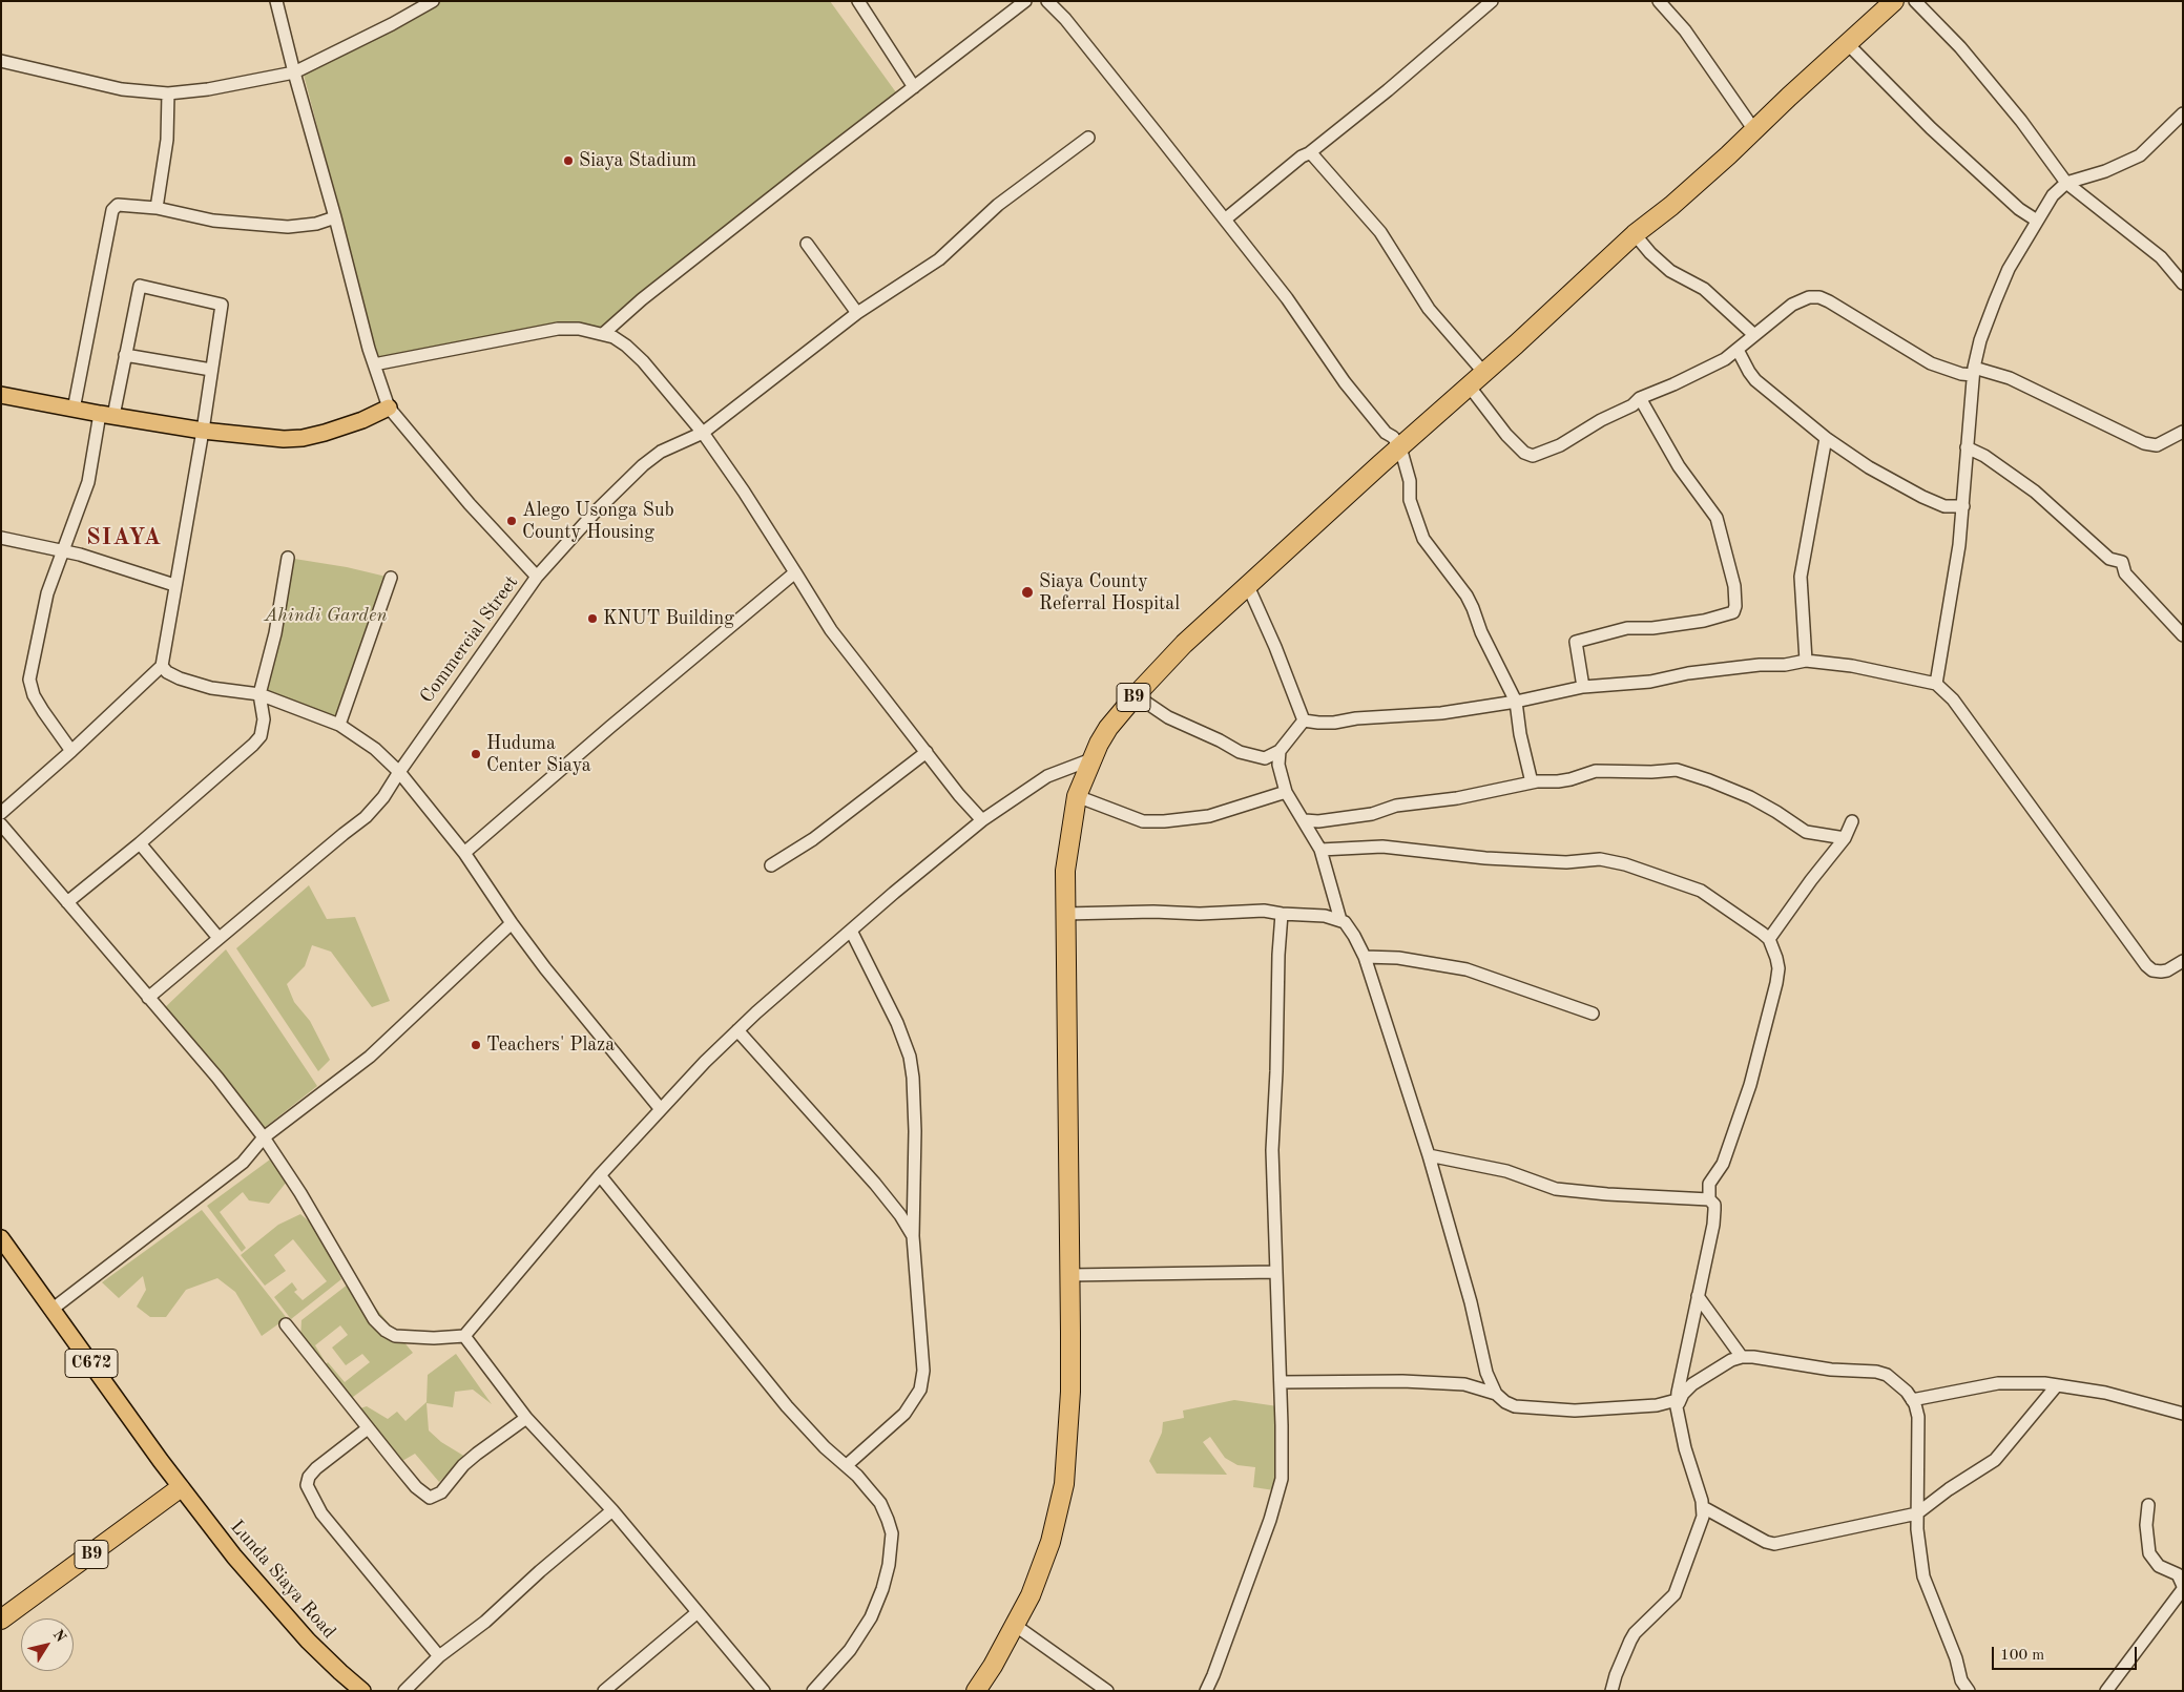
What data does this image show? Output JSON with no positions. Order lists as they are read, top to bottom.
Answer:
{
  "streets": {
    "highway": ["B9"],
    "main road": ["C672", "Lunda Siaya Road"],
    "street": ["Commercial Street"]
  },
  "crossings": [
    ["B9", "C672"],
    ["B9", "Lunda Siaya Road"],
    ["C672", "Lunda Siaya Road"]
  ],
  "districts": ["SIAYA"],
  "parks": ["Ahindi Garden"],
  "places": [
    "Siaya Stadium",
    "Alego Usonga Sub County Housing",
    "Siaya County Referral Hospital",
    "KNUT Building",
    "Huduma Center Siaya",
    "Teachers' Plaza"
  ],
  "scale_bar": "100 m",
  "north": "top right"
}
